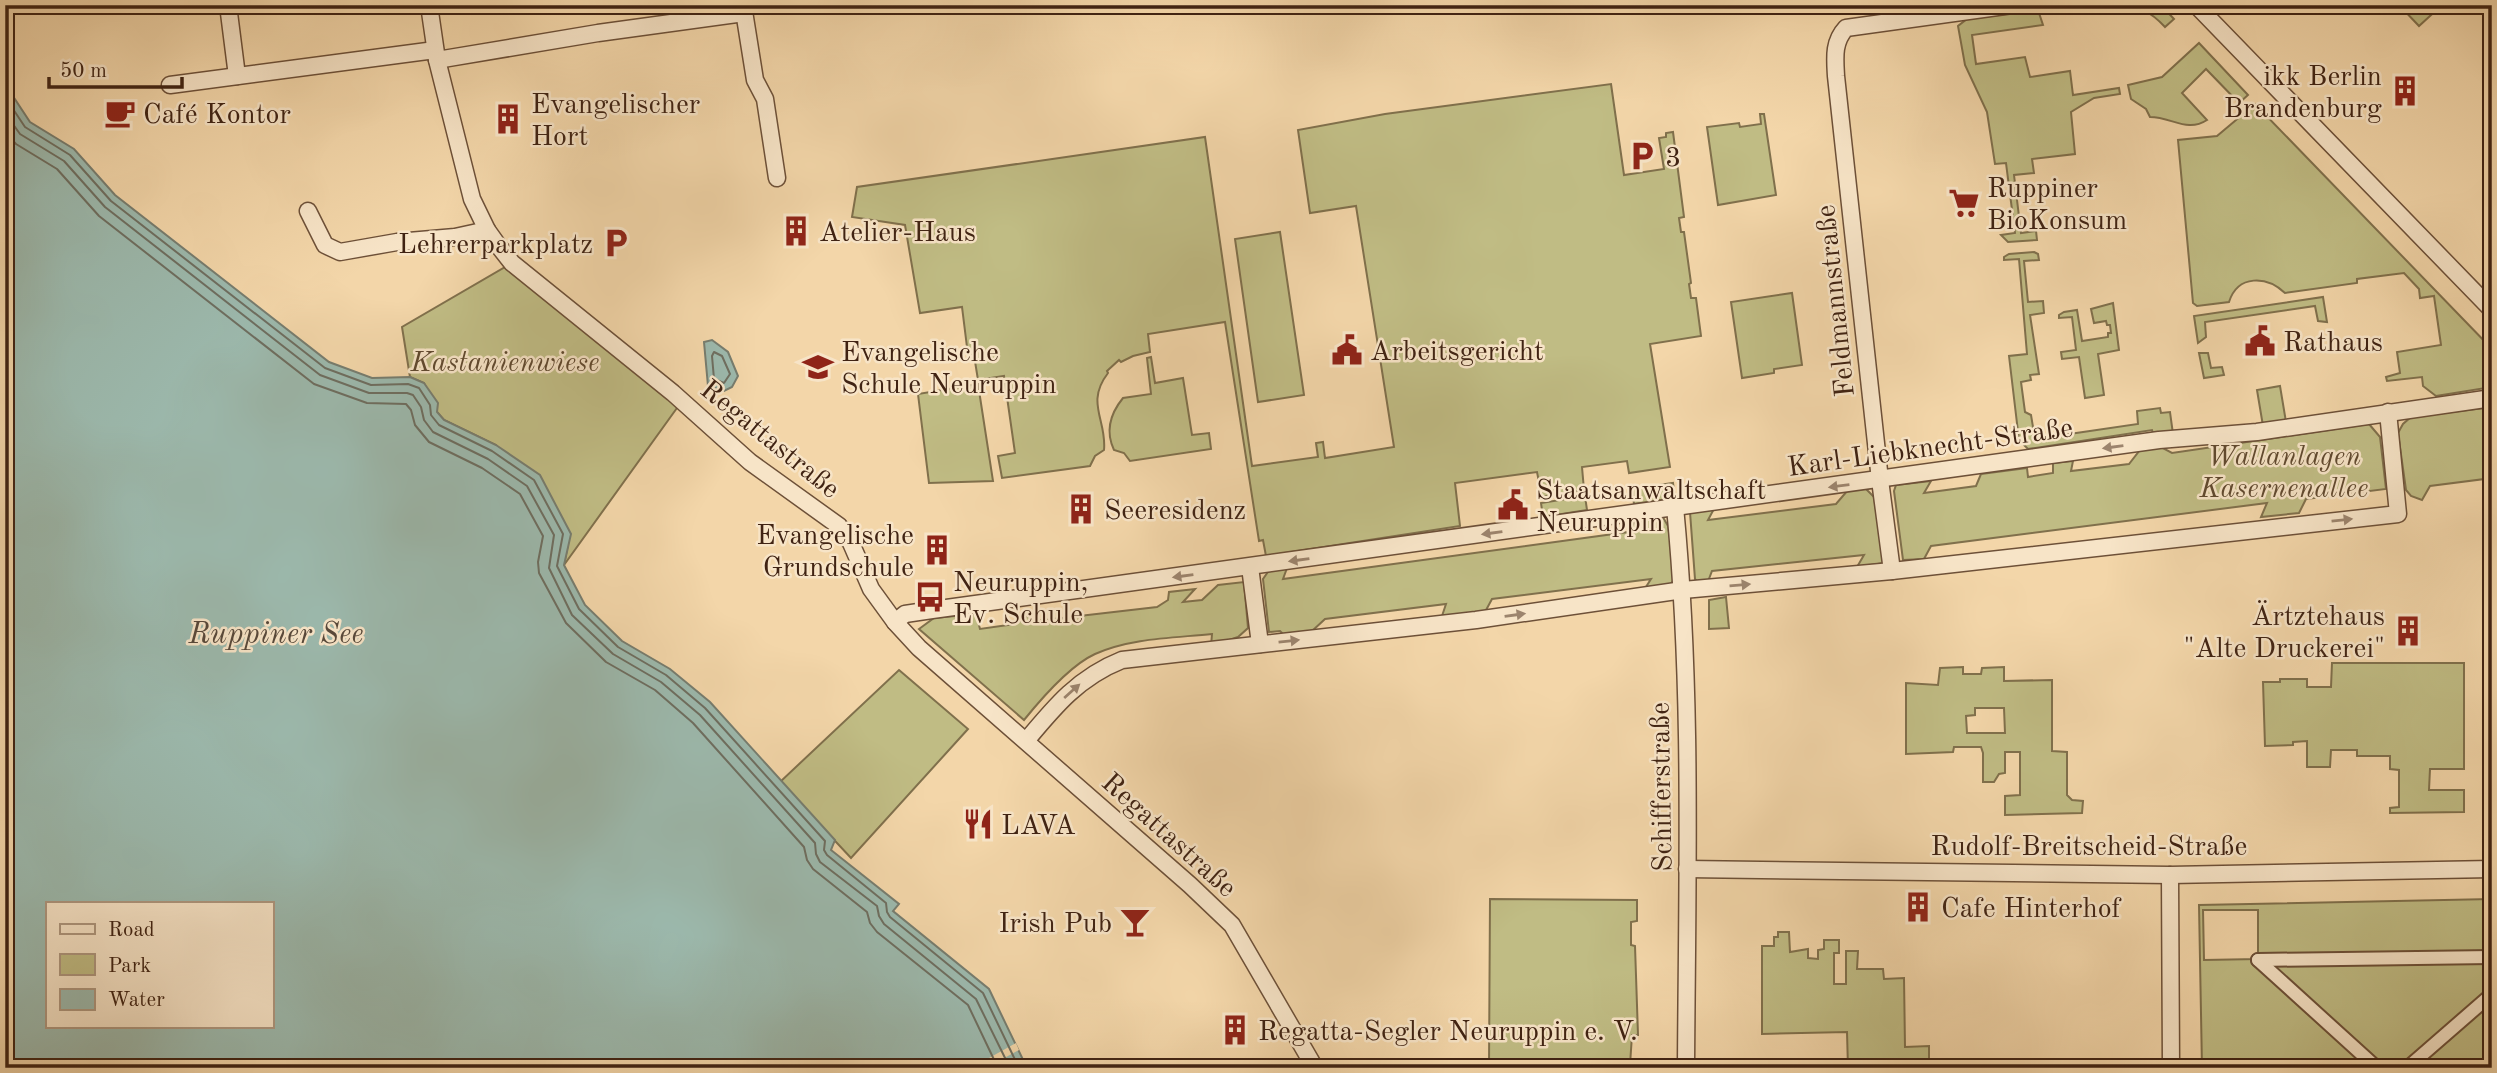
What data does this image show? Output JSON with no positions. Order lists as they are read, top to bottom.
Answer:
{
  "streets": {
    "street": [
      "Feldmannstraße",
      "Regattastraße",
      "Karl-Liebknecht-Straße",
      "Schifferstraße",
      "Rudolf-Breitscheid-Straße"
    ]
  },
  "crossings": [
    ["Feldmannstraße", "Karl-Liebknecht-Straße"],
    ["Regattastraße", "Karl-Liebknecht-Straße"],
    ["Karl-Liebknecht-Straße", "Schifferstraße"],
    ["Schifferstraße", "Rudolf-Breitscheid-Straße"]
  ],
  "water": ["Ruppiner See"],
  "parks": ["Kastanienwiese", "Wallanlagen Kasernenallee"],
  "places": {
    "building": [
      "ikk Berlin Brandenburg",
      "Evangelischer Hort",
      "Atelier-Haus",
      "Seeresidenz",
      "Evangelische Grundschule",
      "Ärtztehaus \"Alte Druckerei\"",
      "Cafe Hinterhof",
      "Regatta-Segler Neuruppin e. V."
    ],
    "cafe": ["Café Kontor"],
    "parking": ["3", "Lehrerparkplatz"],
    "supermarket": ["Ruppiner BioKonsum"],
    "public building": ["Rathaus", "Arbeitsgericht", "Staatsanwaltschaft Neuruppin"],
    "school or university": ["Evangelische Schule Neuruppin"],
    "bus stop": ["Neuruppin, Ev. Schule"],
    "restaurant": ["LAVA"],
    "bar": ["Irish Pub"]
  },
  "legend": ["Road", "Park", "Water"],
  "scale_bar": "50 m"
}
